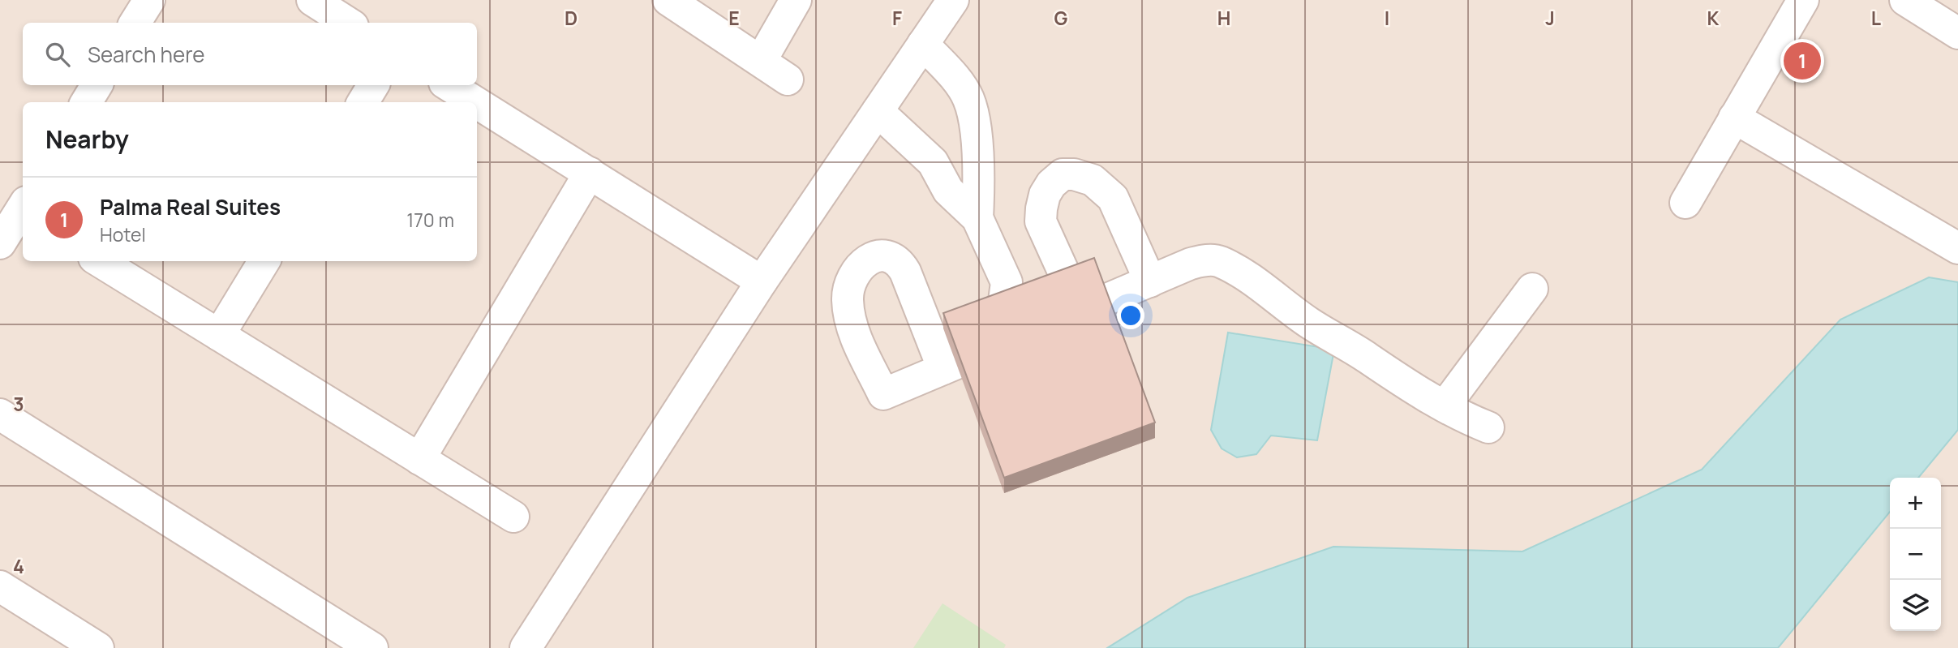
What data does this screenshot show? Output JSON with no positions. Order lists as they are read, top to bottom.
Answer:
{
  "page": {
    "search": "Search here",
    "pins": "1",
    "heading": "Nearby",
    "list": [
      {
        "mark": "1",
        "name": "Palma Real Suites",
        "note": "Hotel",
        "value": "170 m"
      }
    ],
    "map_buttons": ["+", "−"]
  },
  "grid": {
    "columns": [
      "D",
      "E",
      "F",
      "G",
      "H",
      "I",
      "J",
      "K",
      "L"
    ],
    "rows": ["3", "4"]
  }
}
